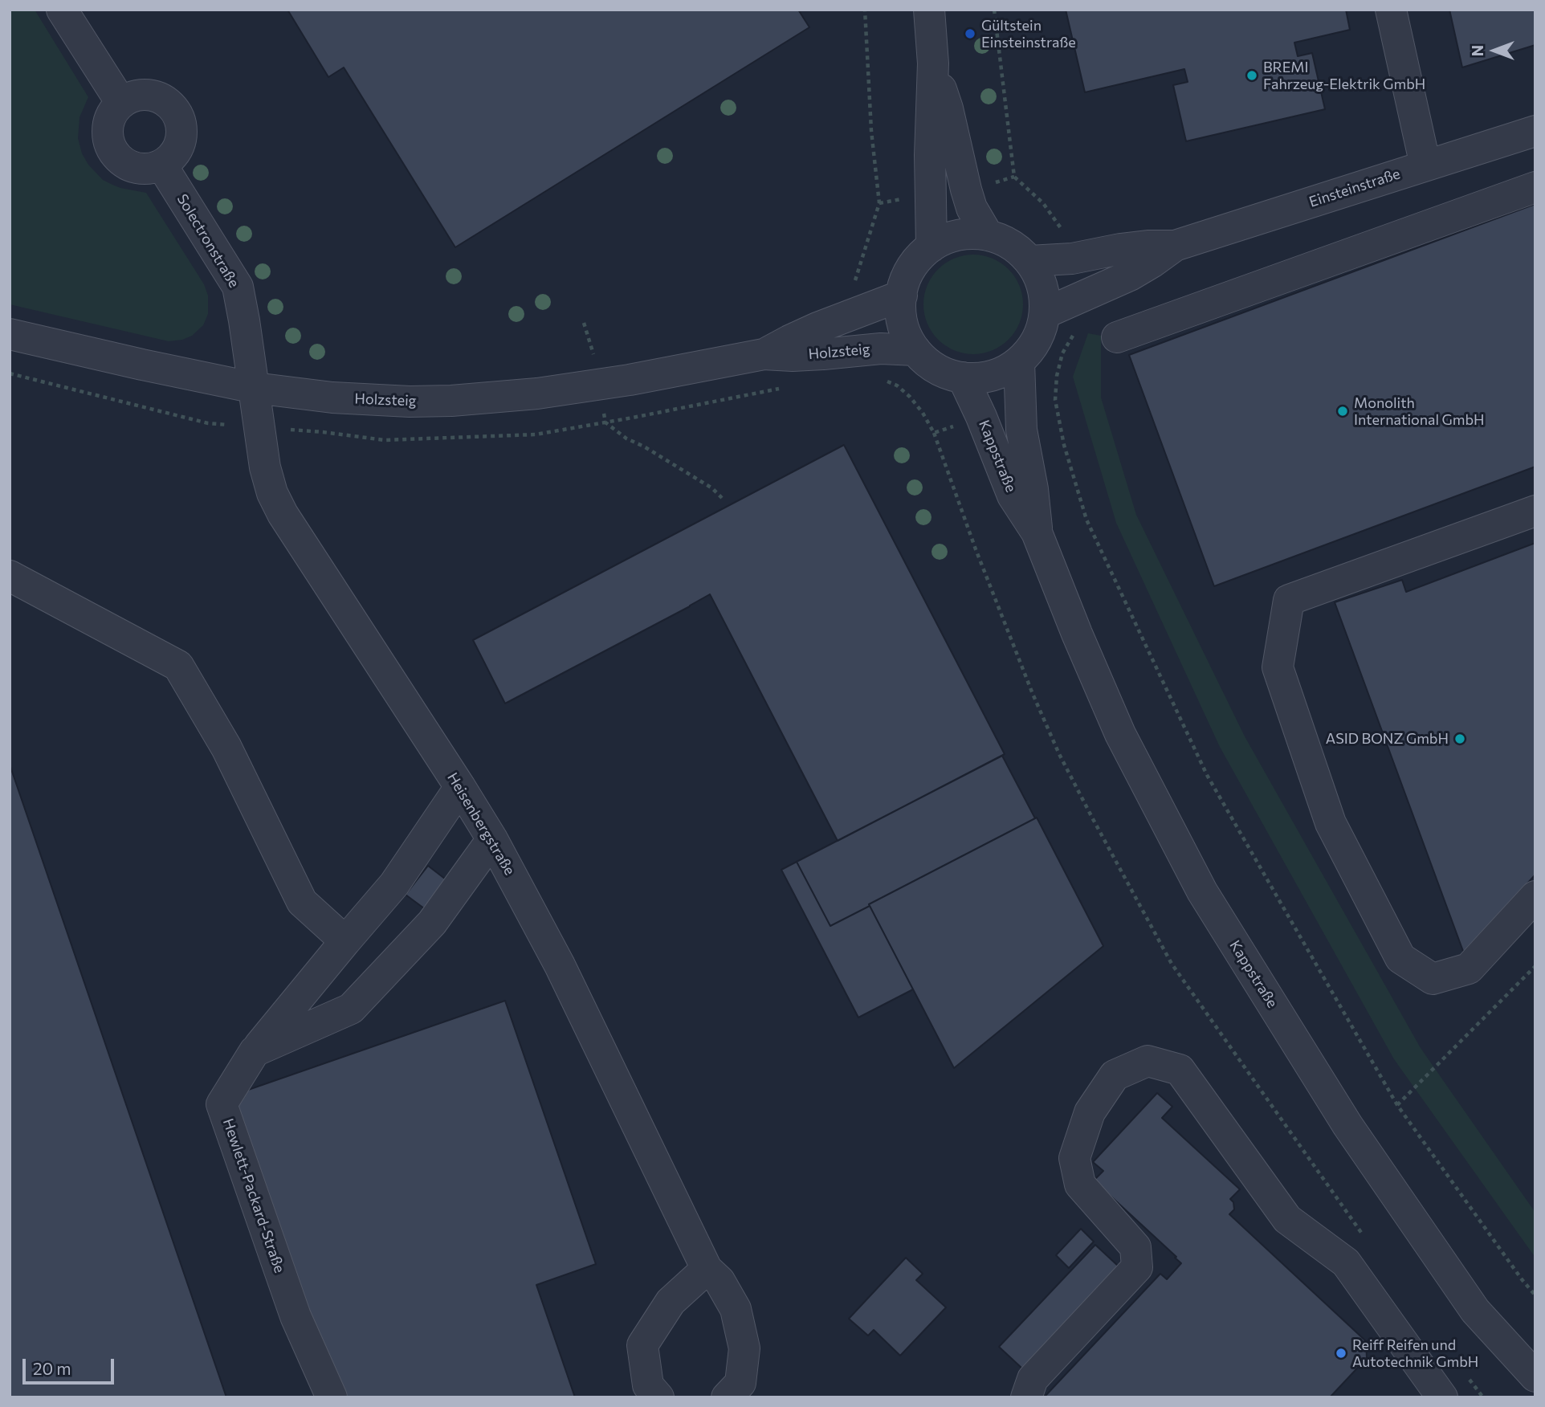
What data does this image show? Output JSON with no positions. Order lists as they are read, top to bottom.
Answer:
{
  "streets": {
    "street": [
      "Einsteinstraße",
      "Solectronstraße",
      "Holzsteig",
      "Kappstraße",
      "Heisenbergstraße",
      "Hewlett-Packard-Straße"
    ]
  },
  "crossings": [
    ["Einsteinstraße", "Holzsteig"],
    ["Einsteinstraße", "Kappstraße"],
    ["Solectronstraße", "Holzsteig"],
    ["Solectronstraße", "Heisenbergstraße"],
    ["Holzsteig", "Kappstraße"],
    ["Holzsteig", "Heisenbergstraße"]
  ],
  "places": [
    "Gültstein Einsteinstraße",
    "BREMI Fahrzeug-Elektrik GmbH",
    "Monolith International GmbH",
    "ASID BONZ GmbH",
    "Reiff Reifen und Autotechnik GmbH"
  ],
  "scale_bar": "20 m",
  "north": "left"
}
